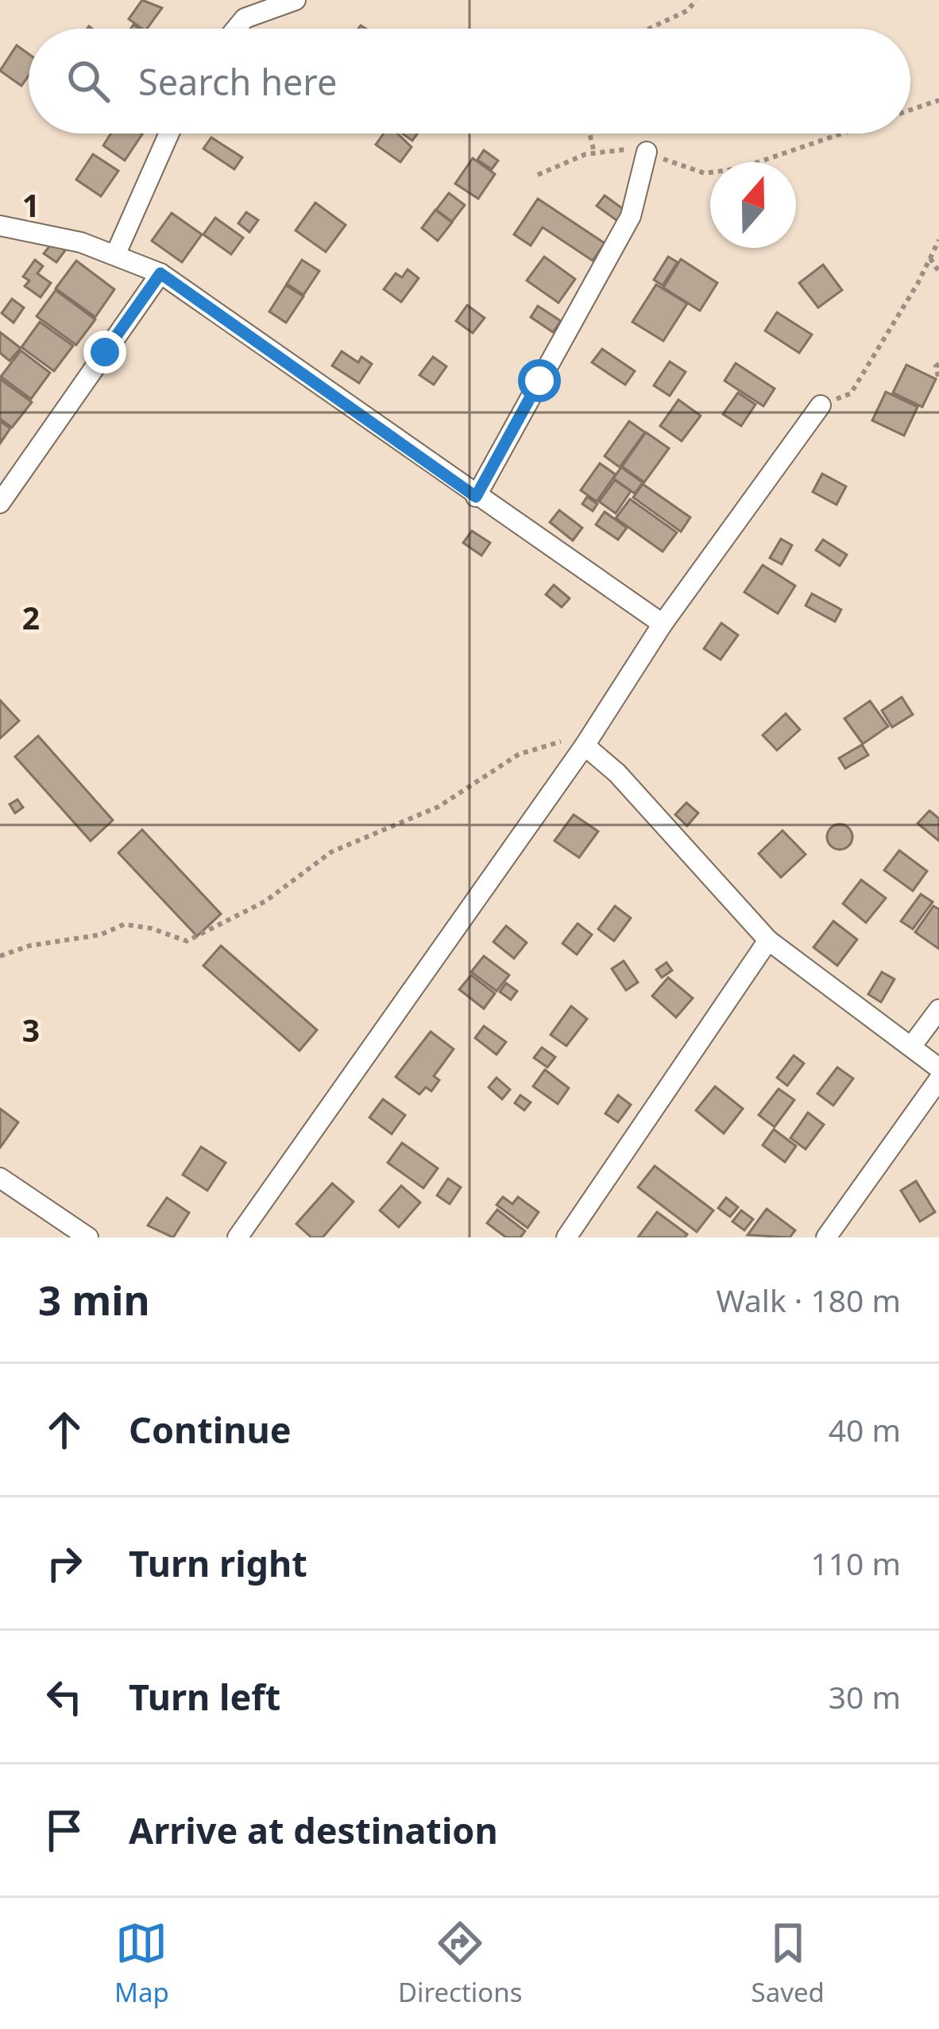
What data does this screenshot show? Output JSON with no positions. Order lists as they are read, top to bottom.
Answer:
{
  "north": "top",
  "page": {
    "search": "Search here",
    "heading": ["3 min", "Walk · 180 m"],
    "list": [
      ["Continue", "40 m"],
      ["Turn right", "110 m"],
      ["Turn left", "30 m"],
      "Arrive at destination"
    ],
    "nav": ["Map", "Directions", "Saved"]
  },
  "grid": {
    "rows": ["1", "2", "3"]
  }
}
